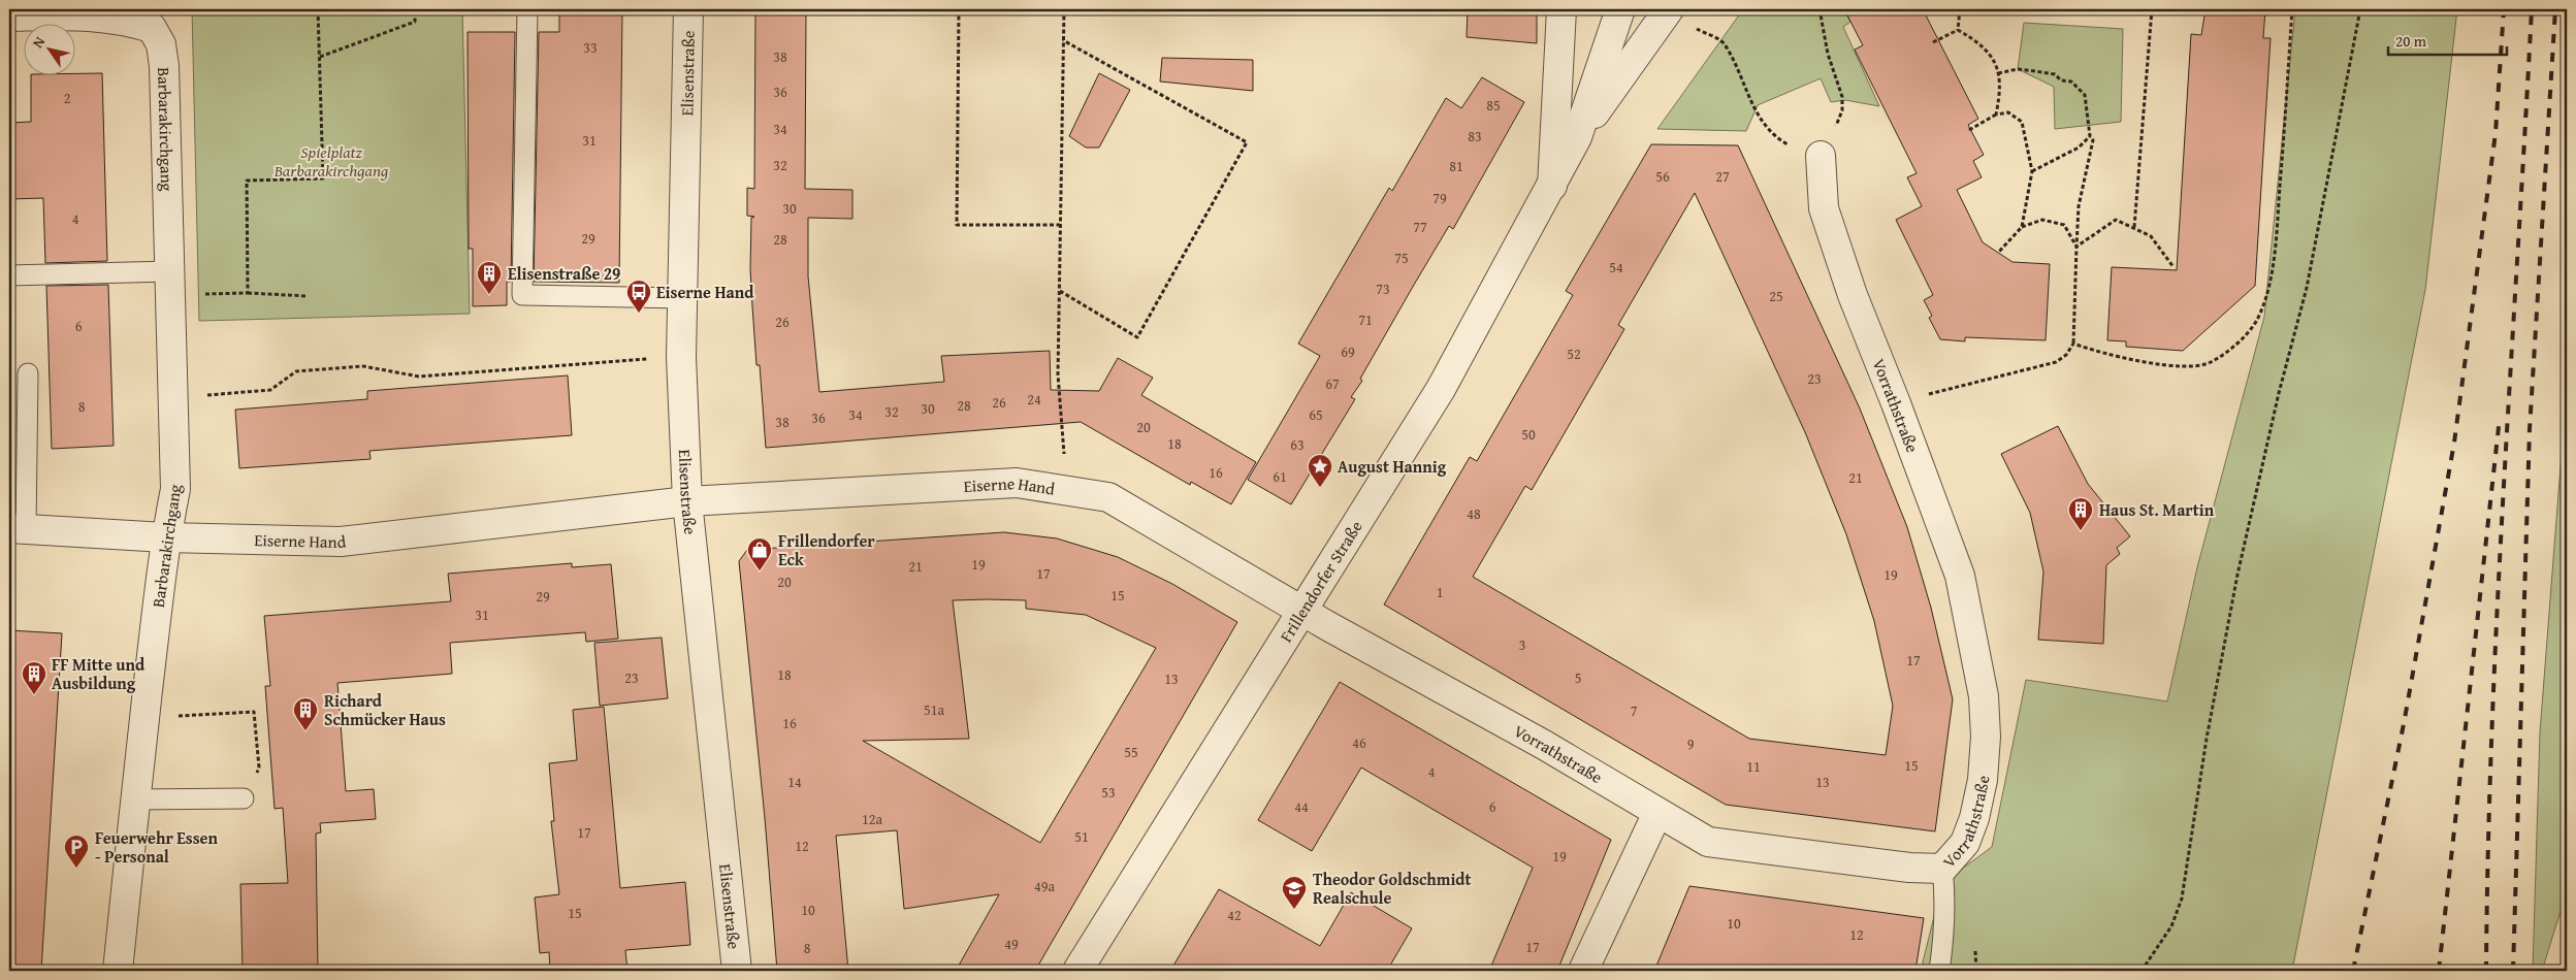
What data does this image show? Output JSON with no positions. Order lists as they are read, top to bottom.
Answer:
{
  "streets": {
    "street": [
      "Elisenstraße",
      "Barbarakirchgang",
      "Vorrathstraße",
      "Eiserne Hand",
      "Frillendorfer Straße"
    ]
  },
  "crossings": [
    ["Elisenstraße", "Eiserne Hand"],
    ["Barbarakirchgang", "Eiserne Hand"],
    ["Vorrathstraße", "Eiserne Hand"],
    ["Vorrathstraße", "Frillendorfer Straße"],
    ["Eiserne Hand", "Frillendorfer Straße"]
  ],
  "parks": ["Spielplatz Barbarakirchgang"],
  "places": {
    "building": [
      "Elisenstraße 29",
      "Haus St. Martin",
      "FF Mitte und Ausbildung",
      "Richard Schmücker Haus"
    ],
    "bus stop": ["Eiserne Hand"],
    "place": ["August Hannig"],
    "shop": ["Frillendorfer Eck"],
    "parking": ["Feuerwehr Essen - Personal"],
    "school or university": ["Theodor Goldschmidt Realschule"]
  },
  "house_numbers": [
    "33",
    "38",
    "36",
    "2",
    "85",
    "34",
    "83",
    "31",
    "32",
    "81",
    "56",
    "27",
    "79",
    "30",
    "4",
    "77",
    "29",
    "28",
    "75",
    "54",
    "73",
    "25",
    "71",
    "26",
    "6",
    "69",
    "52",
    "23",
    "67",
    "24",
    "26",
    "28",
    "8",
    "30",
    "32",
    "34",
    "65",
    "36",
    "38",
    "20",
    "50",
    "18",
    "63",
    "16",
    "61",
    "21",
    "48",
    "19",
    "21",
    "17",
    "19",
    "20",
    "1",
    "15",
    "29",
    "31",
    "3",
    "17",
    "18",
    "23",
    "5",
    "13",
    "51a",
    "7",
    "16",
    "46",
    "9",
    "55",
    "15",
    "11",
    "4",
    "14",
    "13",
    "53",
    "44",
    "6",
    "12a",
    "17",
    "51",
    "12",
    "19",
    "49a",
    "10",
    "15",
    "42",
    "10",
    "12",
    "49",
    "17",
    "8"
  ],
  "scale_bar": "20 m",
  "north": "top left"
}
